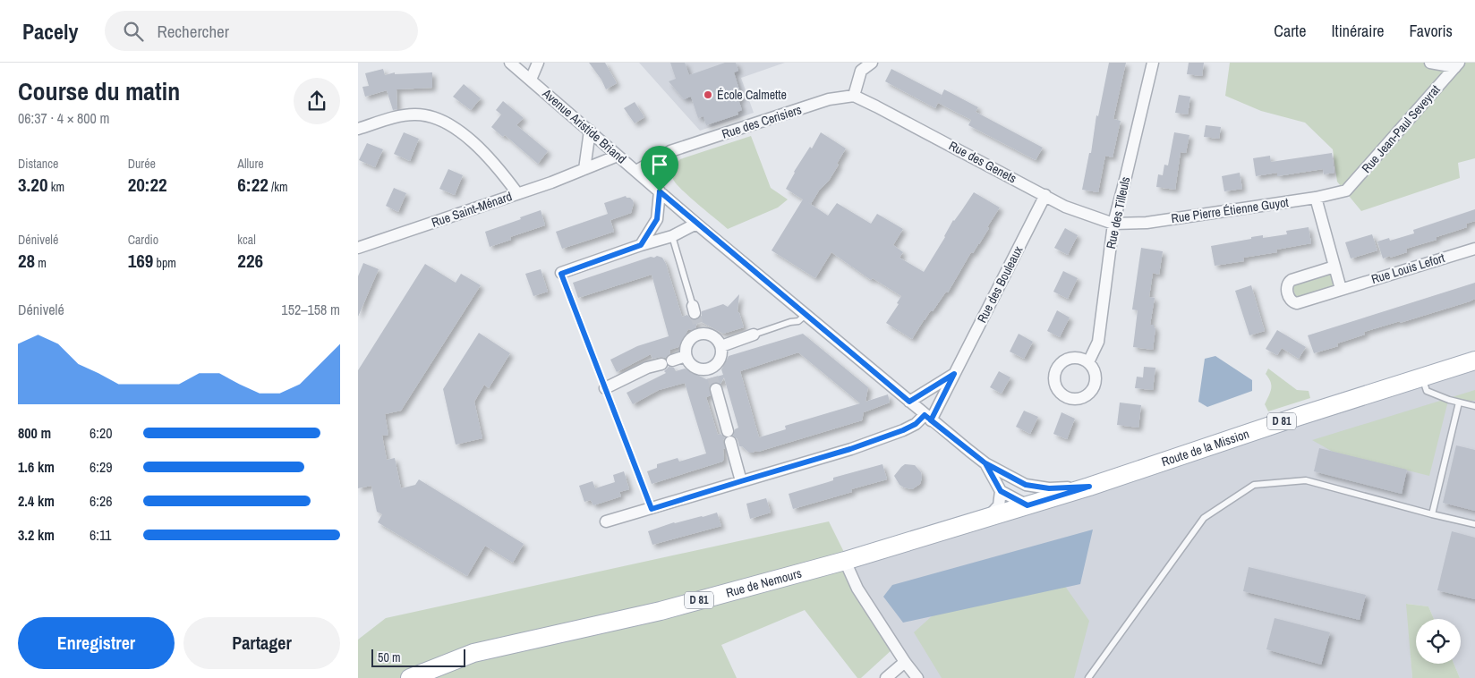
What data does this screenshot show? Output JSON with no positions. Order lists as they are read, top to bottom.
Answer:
{
  "streets": {
    "main road": ["D 81", "Route de la Mission", "Rue de Nemours"],
    "street": [
      "Rue des Cerisiers",
      "Avenue Aristide Briand",
      "Rue Jean-Paul Seveyrat",
      "Rue des Genets",
      "Rue Saint-Ménard",
      "Rue Pierre Étienne Guyot",
      "Rue des Tilleuls",
      "Rue Louis Lefort",
      "Rue des Bouleaux"
    ]
  },
  "crossings": [
    ["Rue des Cerisiers", "Avenue Aristide Briand"],
    ["Rue des Cerisiers", "Rue des Genets"],
    ["Avenue Aristide Briand", "Rue Saint-Ménard"],
    ["Avenue Aristide Briand", "Rue des Bouleaux"],
    ["Avenue Aristide Briand", "Route de la Mission"],
    ["Avenue Aristide Briand", "Rue de Nemours"],
    ["Rue Jean-Paul Seveyrat", "Rue Pierre Étienne Guyot"],
    ["Rue des Genets", "Rue Pierre Étienne Guyot"],
    ["Rue des Genets", "Rue des Tilleuls"],
    ["Rue des Genets", "Rue des Bouleaux"],
    ["Rue Pierre Étienne Guyot", "Rue des Tilleuls"],
    ["Route de la Mission", "Rue de Nemours"]
  ],
  "places": ["École Calmette"],
  "scale_bar": "50 m",
  "page": {
    "header": "Pacely",
    "search": "Rechercher",
    "nav": ["Carte", "Itinéraire", "Favoris"],
    "heading": ["Course du matin", "06:37 · 4 × 800 m"],
    "stats": [
      ["Distance", "3.20 km"],
      ["Durée", "20:22"],
      ["Allure", "6:22 /km"],
      ["Dénivelé", "28 m"],
      ["Cardio", "169 bpm"],
      ["kcal", "226"]
    ],
    "chart": ["Dénivelé", "152–158 m"],
    "list": [
      {
        "name": "800 m",
        "note": "6:20"
      },
      {
        "name": "1.6 km",
        "note": "6:29"
      },
      {
        "name": "2.4 km",
        "note": "6:26"
      },
      {
        "name": "3.2 km",
        "note": "6:11"
      }
    ],
    "buttons": ["Enregistrer", "Partager"],
    "scale": "50 m"
  }
}
